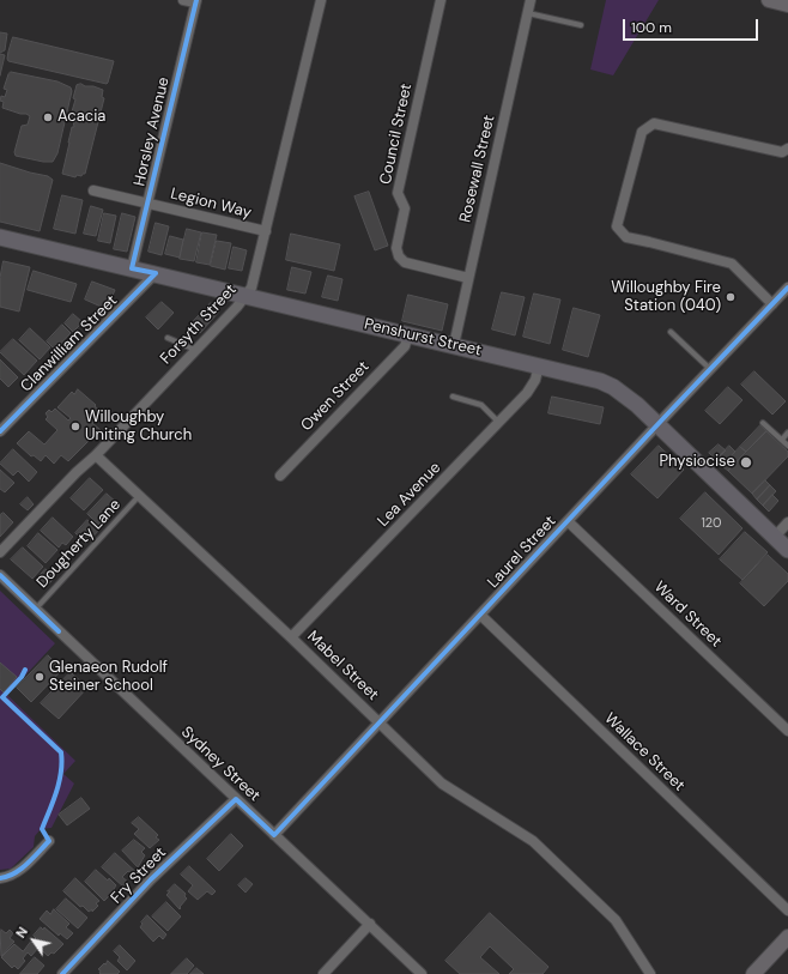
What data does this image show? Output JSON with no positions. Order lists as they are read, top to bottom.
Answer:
{
  "streets": {
    "main road": ["Penshurst Street"],
    "street": [
      "Horsley Avenue",
      "Council Street",
      "Rosewall Street",
      "Legion Way",
      "Forsyth Street",
      "Clanwilliam Street",
      "Owen Street",
      "Lea Avenue",
      "Laurel Street",
      "Ward Street",
      "Mabel Street",
      "Wallace Street",
      "Sydney Street",
      "Fry Street"
    ],
    "lane": ["Dougherty Lane"]
  },
  "crossings": [
    ["Horsley Avenue", "Legion Way"],
    ["Horsley Avenue", "Penshurst Street"],
    ["Council Street", "Rosewall Street"],
    ["Rosewall Street", "Penshurst Street"],
    ["Legion Way", "Forsyth Street"],
    ["Forsyth Street", "Penshurst Street"],
    ["Forsyth Street", "Mabel Street"],
    ["Penshurst Street", "Clanwilliam Street"],
    ["Penshurst Street", "Owen Street"],
    ["Penshurst Street", "Lea Avenue"],
    ["Penshurst Street", "Laurel Street"],
    ["Lea Avenue", "Mabel Street"],
    ["Dougherty Lane", "Mabel Street"],
    ["Dougherty Lane", "Sydney Street"],
    ["Laurel Street", "Ward Street"],
    ["Laurel Street", "Mabel Street"],
    ["Laurel Street", "Wallace Street"],
    ["Laurel Street", "Sydney Street"],
    ["Sydney Street", "Fry Street"]
  ],
  "places": [
    "Acacia",
    "Willoughby Fire Station (040)",
    "Willoughby Uniting Church",
    "Physiocise",
    "Glenaeon Rudolf Steiner School"
  ],
  "house_numbers": ["120"],
  "scale_bar": "100 m",
  "north": "top left"
}
